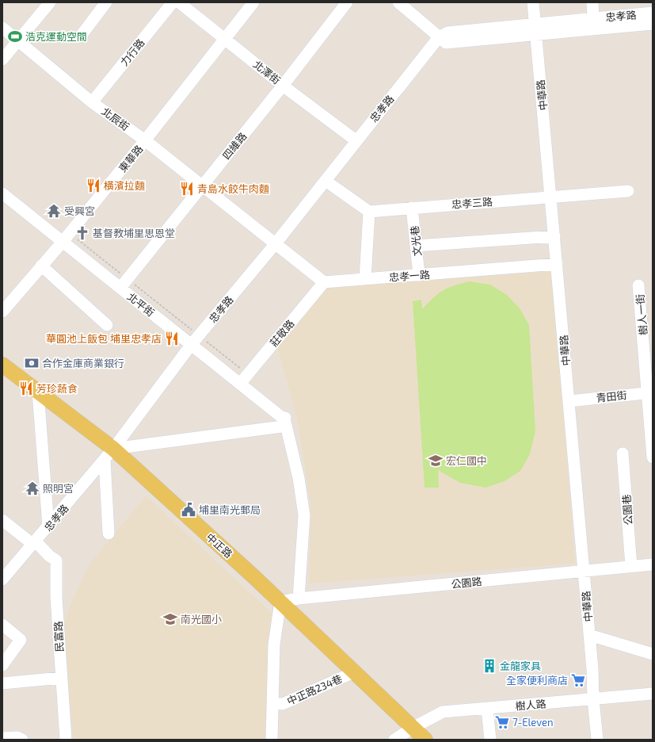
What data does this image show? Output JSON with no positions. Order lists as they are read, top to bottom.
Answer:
{
  "streets": {
    "main road": ["中正路"],
    "street": [
      "忠孝路",
      "力行路",
      "北澤街",
      "中華路",
      "北辰街",
      "四維路",
      "東華路",
      "忠孝三路",
      "文光巷",
      "忠孝一路",
      "北平街",
      "樹人一街",
      "莊敬路",
      "青田街",
      "公園巷",
      "公園路",
      "民富路",
      "中正路234巷",
      "樹人路"
    ]
  },
  "crossings": [
    ["忠孝路", "北澤街"],
    ["忠孝路", "中華路"],
    ["忠孝路", "北辰街"],
    ["忠孝路", "北平街"],
    ["忠孝路", "中正路"],
    ["忠孝路", "民富路"],
    ["力行路", "北辰街"],
    ["北澤街", "四維路"],
    ["北澤街", "東華路"],
    ["中華路", "忠孝三路"],
    ["中華路", "忠孝一路"],
    ["中華路", "青田街"],
    ["中華路", "公園路"],
    ["中華路", "樹人路"],
    ["北辰街", "四維路"],
    ["北辰街", "東華路"],
    ["四維路", "北平街"],
    ["東華路", "北平街"],
    ["忠孝三路", "文光巷"],
    ["文光巷", "忠孝一路"],
    ["忠孝一路", "莊敬路"],
    ["北平街", "莊敬路"],
    ["樹人一街", "青田街"],
    ["公園巷", "公園路"],
    ["中正路", "公園路"],
    ["中正路", "中正路234巷"],
    ["中正路", "樹人路"]
  ],
  "places": {
    "sports": ["浩克運動空間"],
    "restaurant": [
      "橫濱拉麵",
      "青島水餃牛肉麵",
      "華圓池上飯包 埔里忠孝店",
      "芳珍蔬食"
    ],
    "temple": ["受興宮", "照明宮"],
    "church": ["基督教埔里思恩堂"],
    "bank": ["合作金庫商業銀行"],
    "school or university": ["宏仁國中", "南光國小"],
    "public building": ["埔里南光郵局"],
    "building": ["金龍家具"],
    "supermarket": ["全家便利商店", "7-Eleven"]
  }
}
